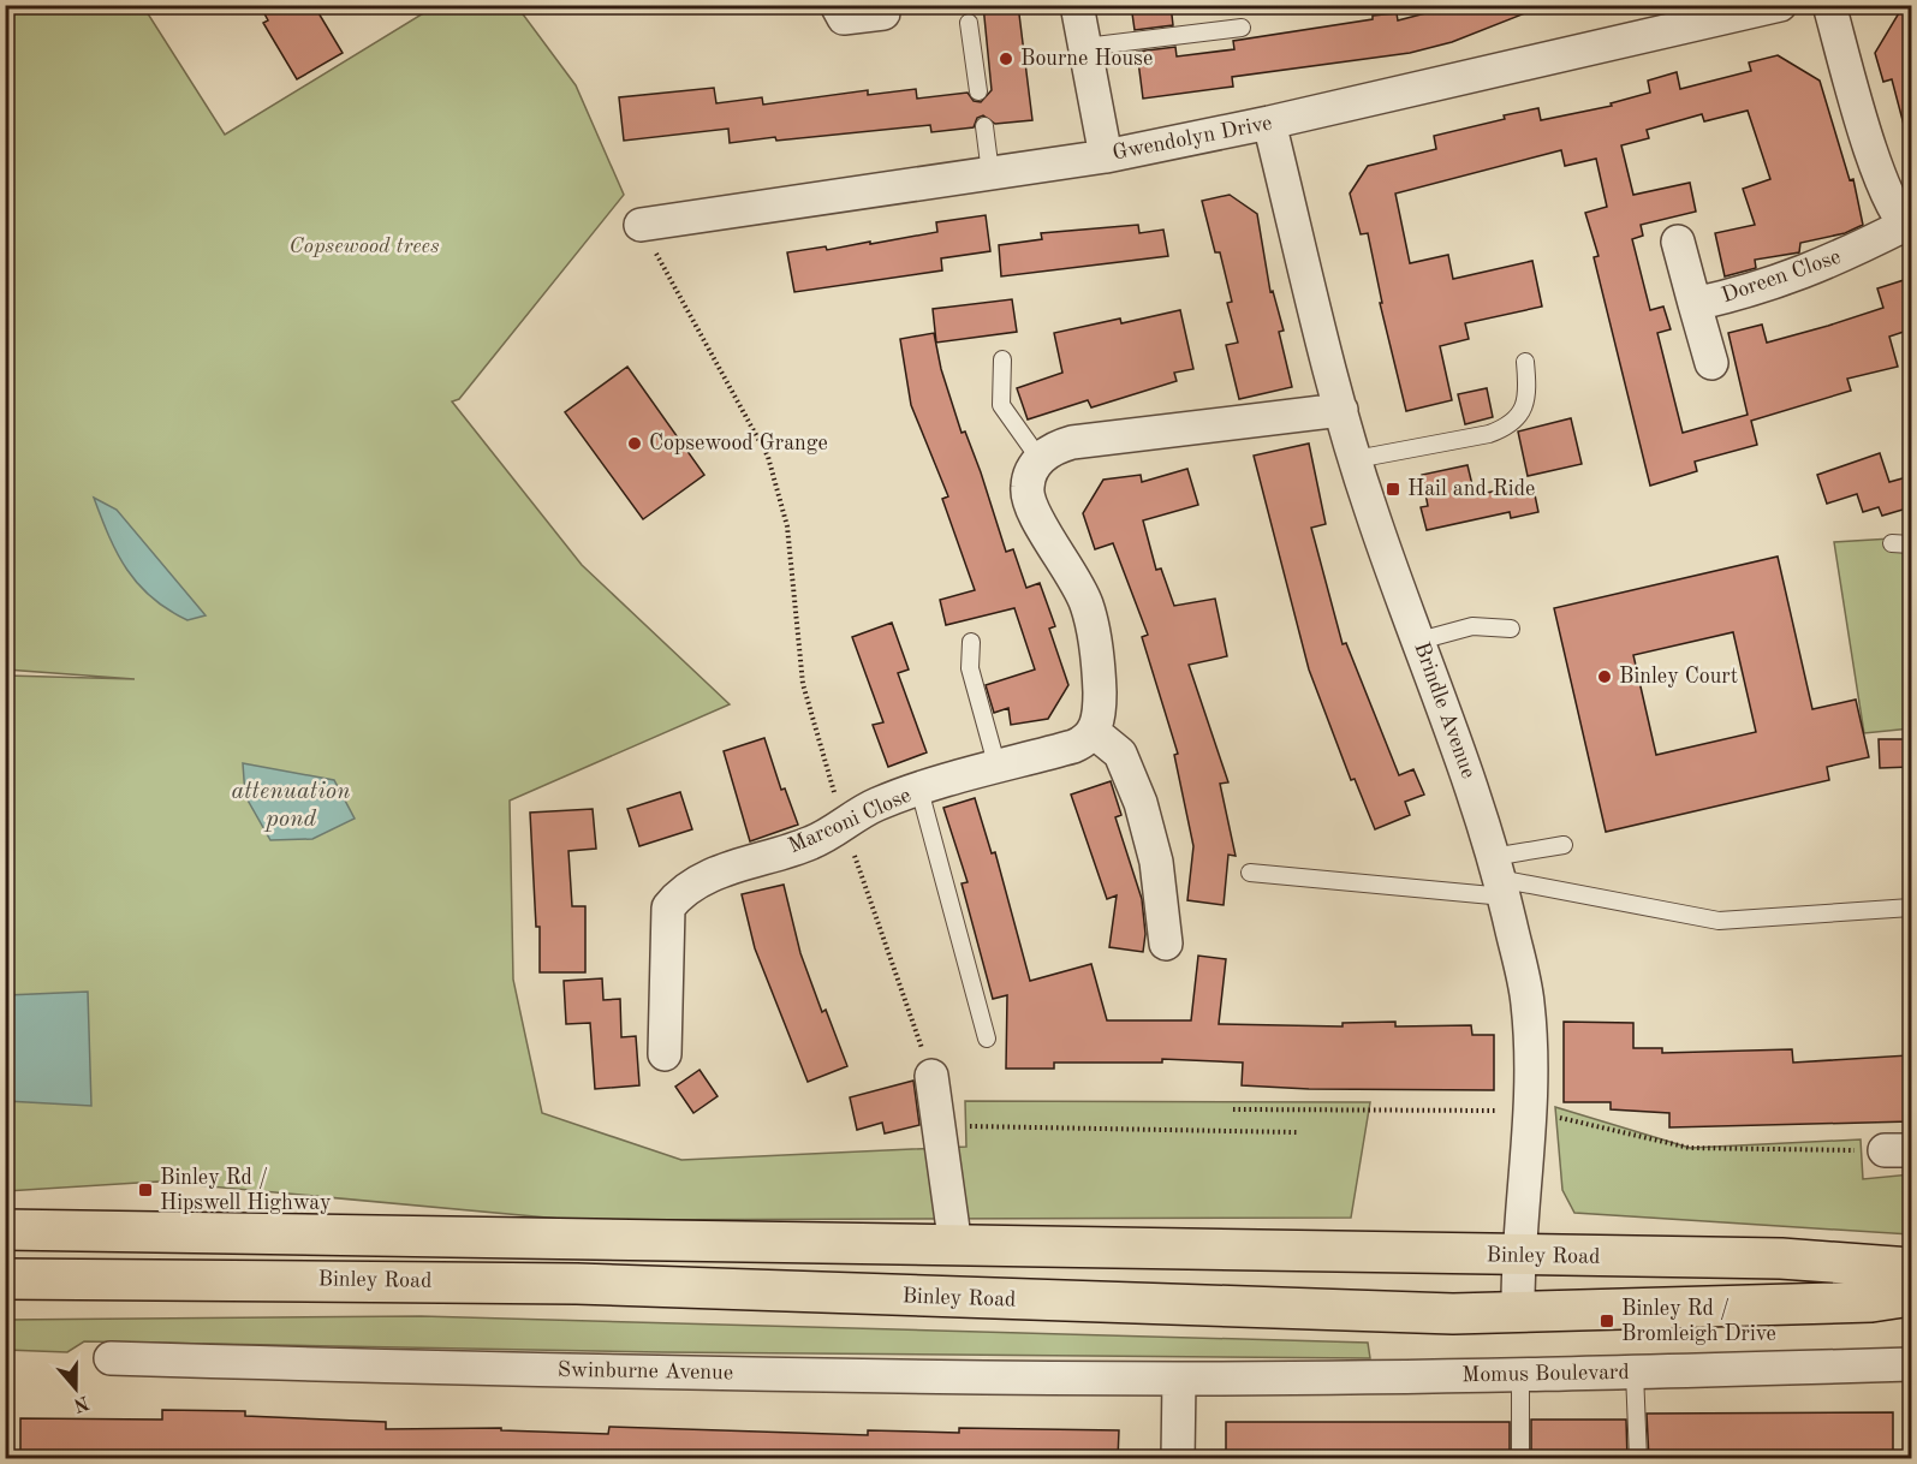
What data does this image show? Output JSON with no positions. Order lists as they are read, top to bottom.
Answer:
{
  "streets": {
    "main road": ["Binley Road"],
    "street": [
      "Gwendolyn Drive",
      "Doreen Close",
      "Brindle Avenue",
      "Marconi Close",
      "Swinburne Avenue",
      "Momus Boulevard"
    ]
  },
  "crossings": [
    ["Gwendolyn Drive", "Brindle Avenue"],
    ["Brindle Avenue", "Binley Road"],
    ["Swinburne Avenue", "Momus Boulevard"]
  ],
  "water": ["attenuation pond"],
  "parks": ["Copsewood trees"],
  "places": {
    "other": ["Bourne House", "Copsewood Grange", "Binley Court"],
    "transit": ["Hail and Ride", "Binley Rd / Hipswell Highway", "Binley Rd / Bromleigh Drive"]
  },
  "north": "bottom"
}
